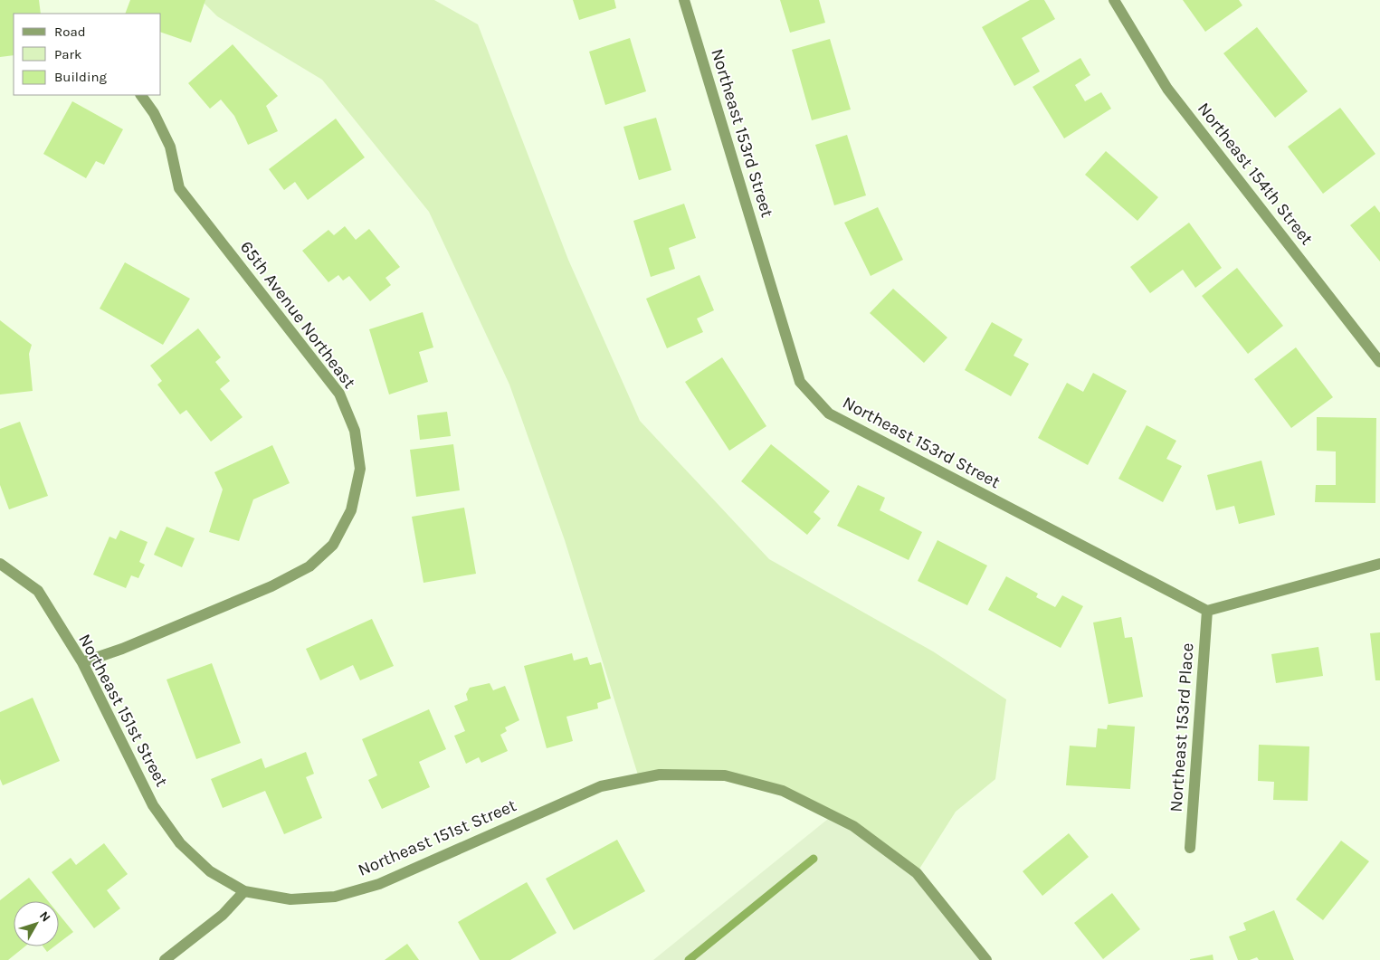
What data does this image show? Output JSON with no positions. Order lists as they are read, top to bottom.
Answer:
{
  "streets": {
    "street": [
      "Northeast 153rd Street",
      "Northeast 154th Street",
      "65th Avenue Northeast",
      "Northeast 151st Street",
      "Northeast 153rd Place"
    ]
  },
  "crossings": [
    ["Northeast 153rd Street", "Northeast 153rd Place"],
    ["65th Avenue Northeast", "Northeast 151st Street"]
  ],
  "legend": ["Road", "Park", "Building"],
  "north": "top right"
}
